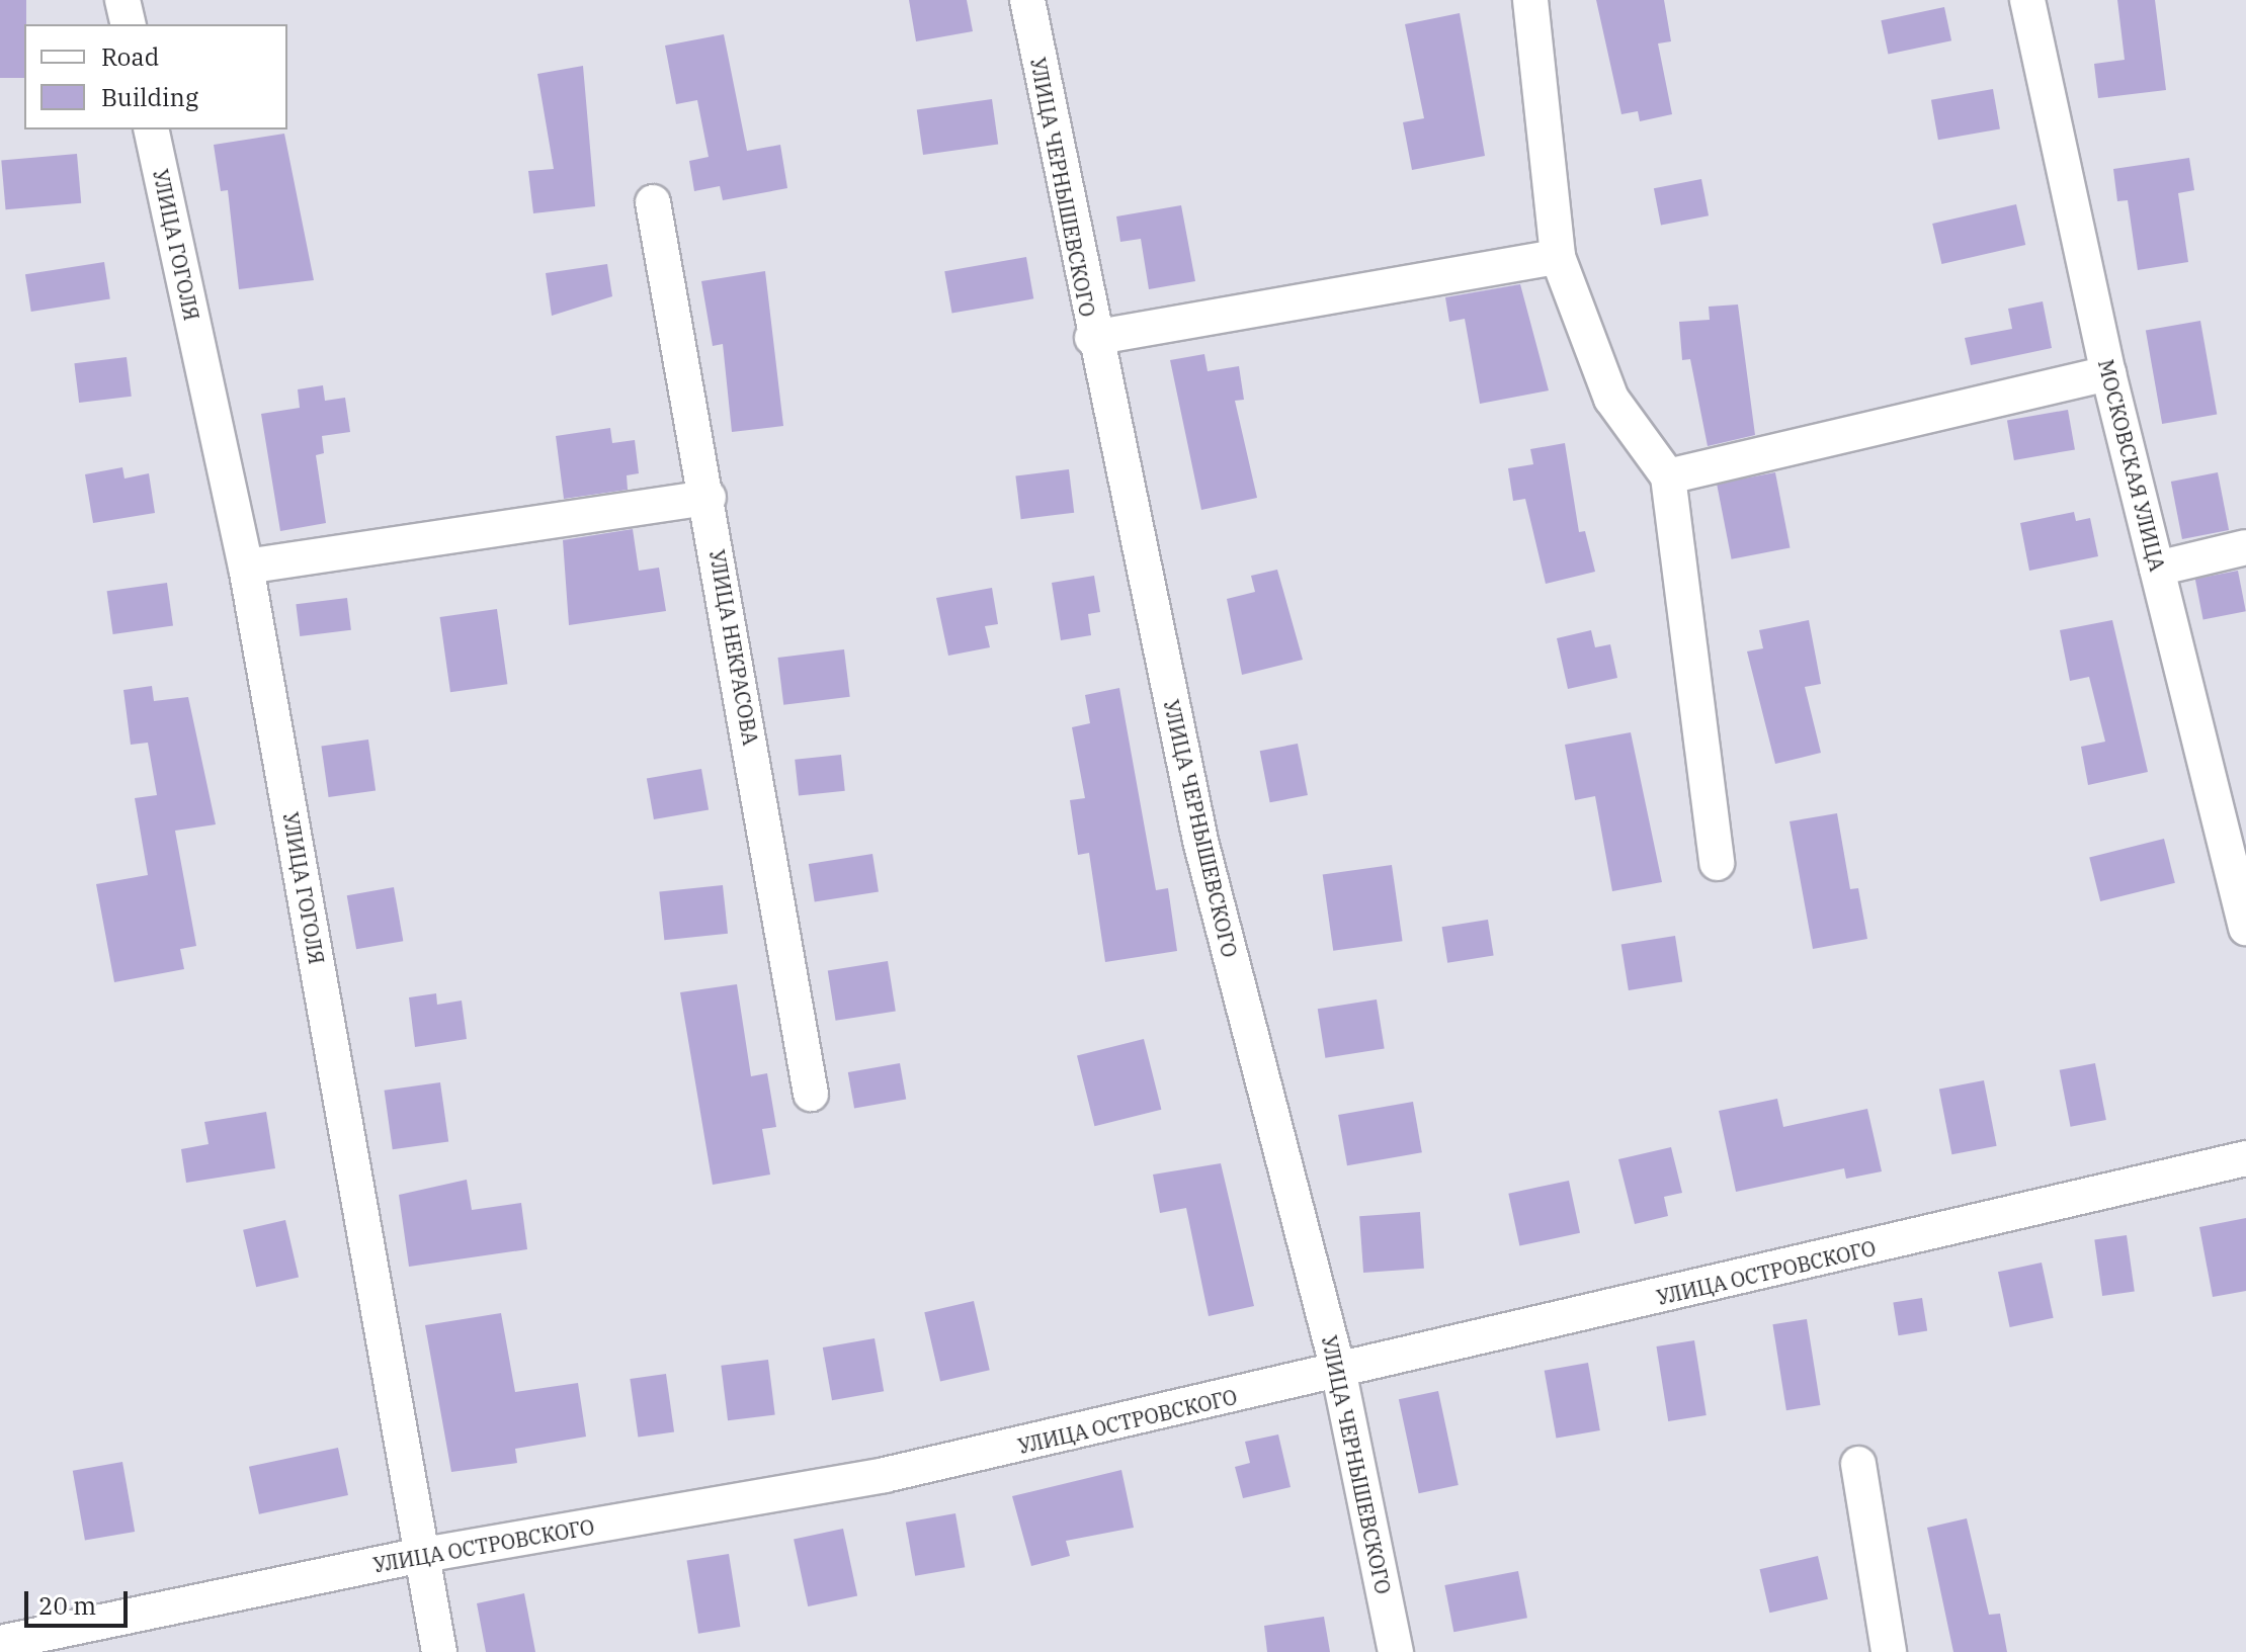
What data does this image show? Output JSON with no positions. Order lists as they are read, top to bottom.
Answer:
{
  "streets": {
    "street": [
      "УЛИЦА ЧЕРНЫШЕВСКОГО",
      "УЛИЦА ГОГОЛЯ",
      "МОСКОВСКАЯ УЛИЦА",
      "УЛИЦА НЕКРАСОВА",
      "УЛИЦА ОСТРОВСКОГО"
    ]
  },
  "crossings": [
    ["УЛИЦА ЧЕРНЫШЕВСКОГО", "УЛИЦА ОСТРОВСКОГО"],
    ["УЛИЦА ГОГОЛЯ", "УЛИЦА ОСТРОВСКОГО"]
  ],
  "legend": ["Road", "Building"],
  "scale_bar": "20 m"
}
